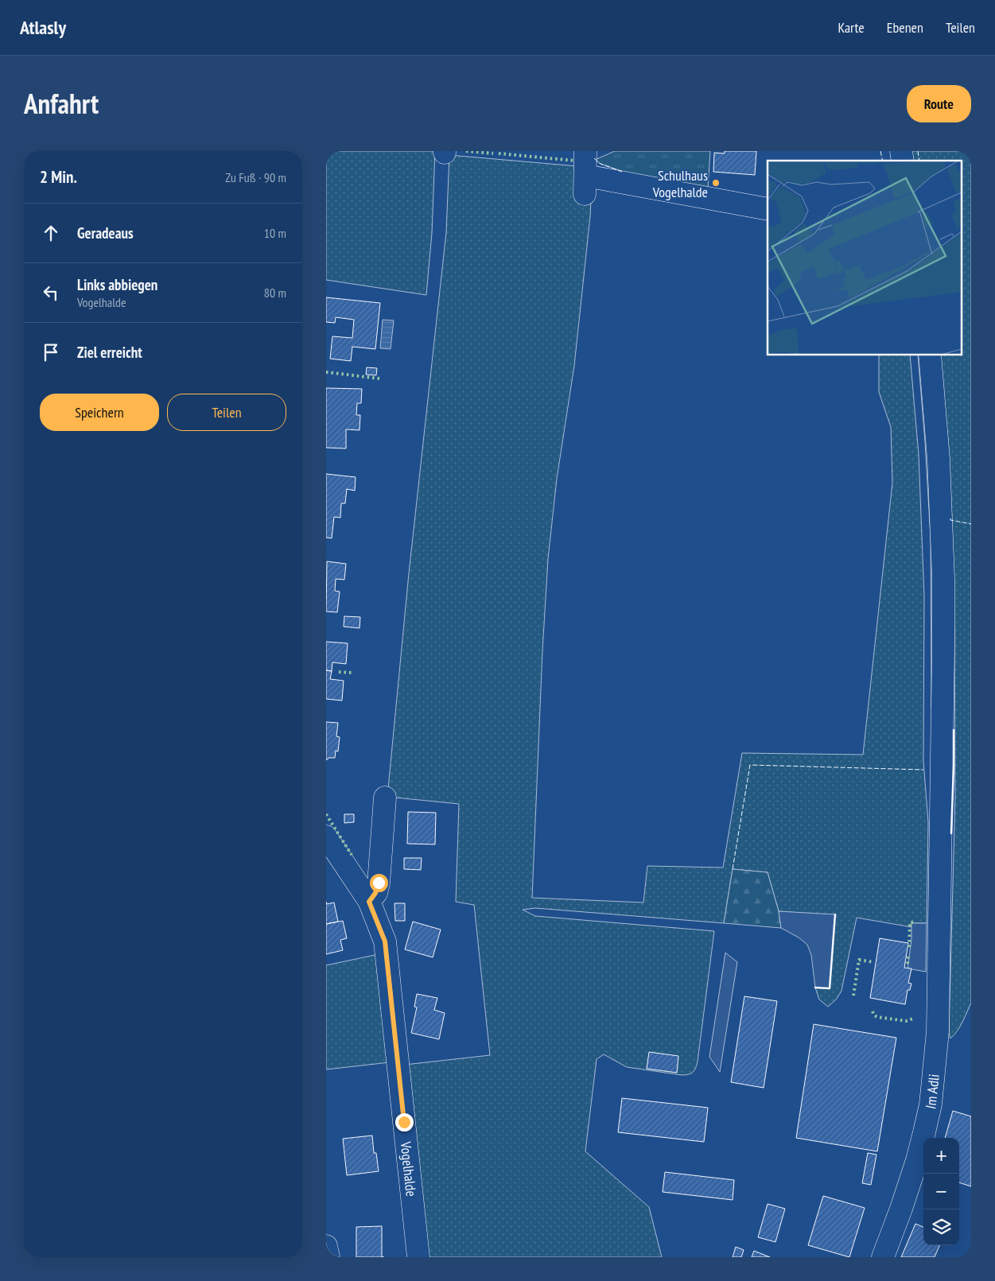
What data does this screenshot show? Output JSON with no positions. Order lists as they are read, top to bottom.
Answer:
{
  "streets": {
    "street": ["Im Adli", "Vogelhalde"]
  },
  "places": ["Schulhaus Vogelhalde"],
  "page": {
    "header": "Atlasly",
    "nav": ["Karte", "Ebenen", "Teilen"],
    "title": "Anfahrt",
    "buttons": [
      "Route",
      ["Speichern", "Teilen"]
    ],
    "heading": ["2 Min.", "Zu Fuß · 90 m"],
    "list": [
      ["Geradeaus", "10 m"],
      ["Links abbiegen", "Vogelhalde", "80 m"],
      "Ziel erreicht"
    ],
    "map_buttons": ["+", "−"]
  }
}
